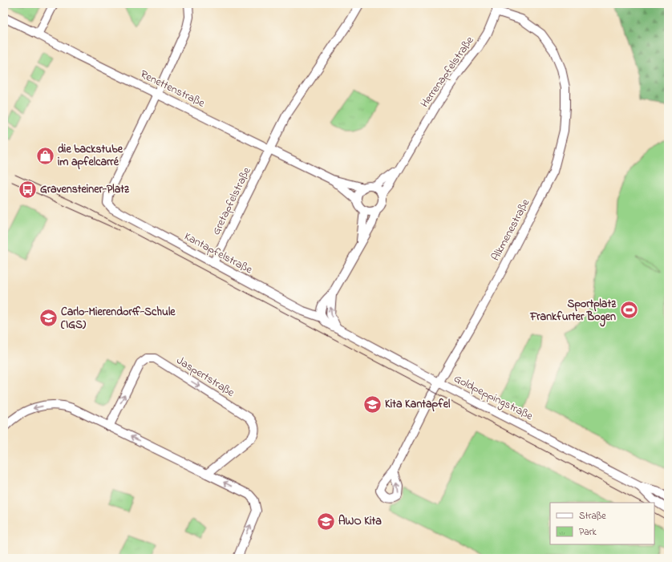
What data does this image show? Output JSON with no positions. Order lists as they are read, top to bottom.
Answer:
{
  "streets": {
    "street": [
      "Herrenapfelstraße",
      "Renettenstraße",
      "Gretapfelstraße",
      "Alkmenestraße",
      "Kantapfelstraße",
      "Jaspertstraße",
      "Goldpeppingstraße"
    ]
  },
  "crossings": [
    ["Herrenapfelstraße", "Renettenstraße"],
    ["Herrenapfelstraße", "Alkmenestraße"],
    ["Renettenstraße", "Gretapfelstraße"],
    ["Renettenstraße", "Kantapfelstraße"],
    ["Gretapfelstraße", "Kantapfelstraße"],
    ["Alkmenestraße", "Goldpeppingstraße"],
    ["Kantapfelstraße", "Goldpeppingstraße"]
  ],
  "places": {
    "shop": ["die backstube im apfelcarré"],
    "bus stop": ["Gravensteiner-Platz"],
    "sports": ["Sportplatz Frankfurter Bogen"],
    "school or university": ["Carlo-Mierendorff-Schule (IGS)", "Kita Kantapfel", "AWO Kita"]
  },
  "legend": ["Straße", "Park"]
}
